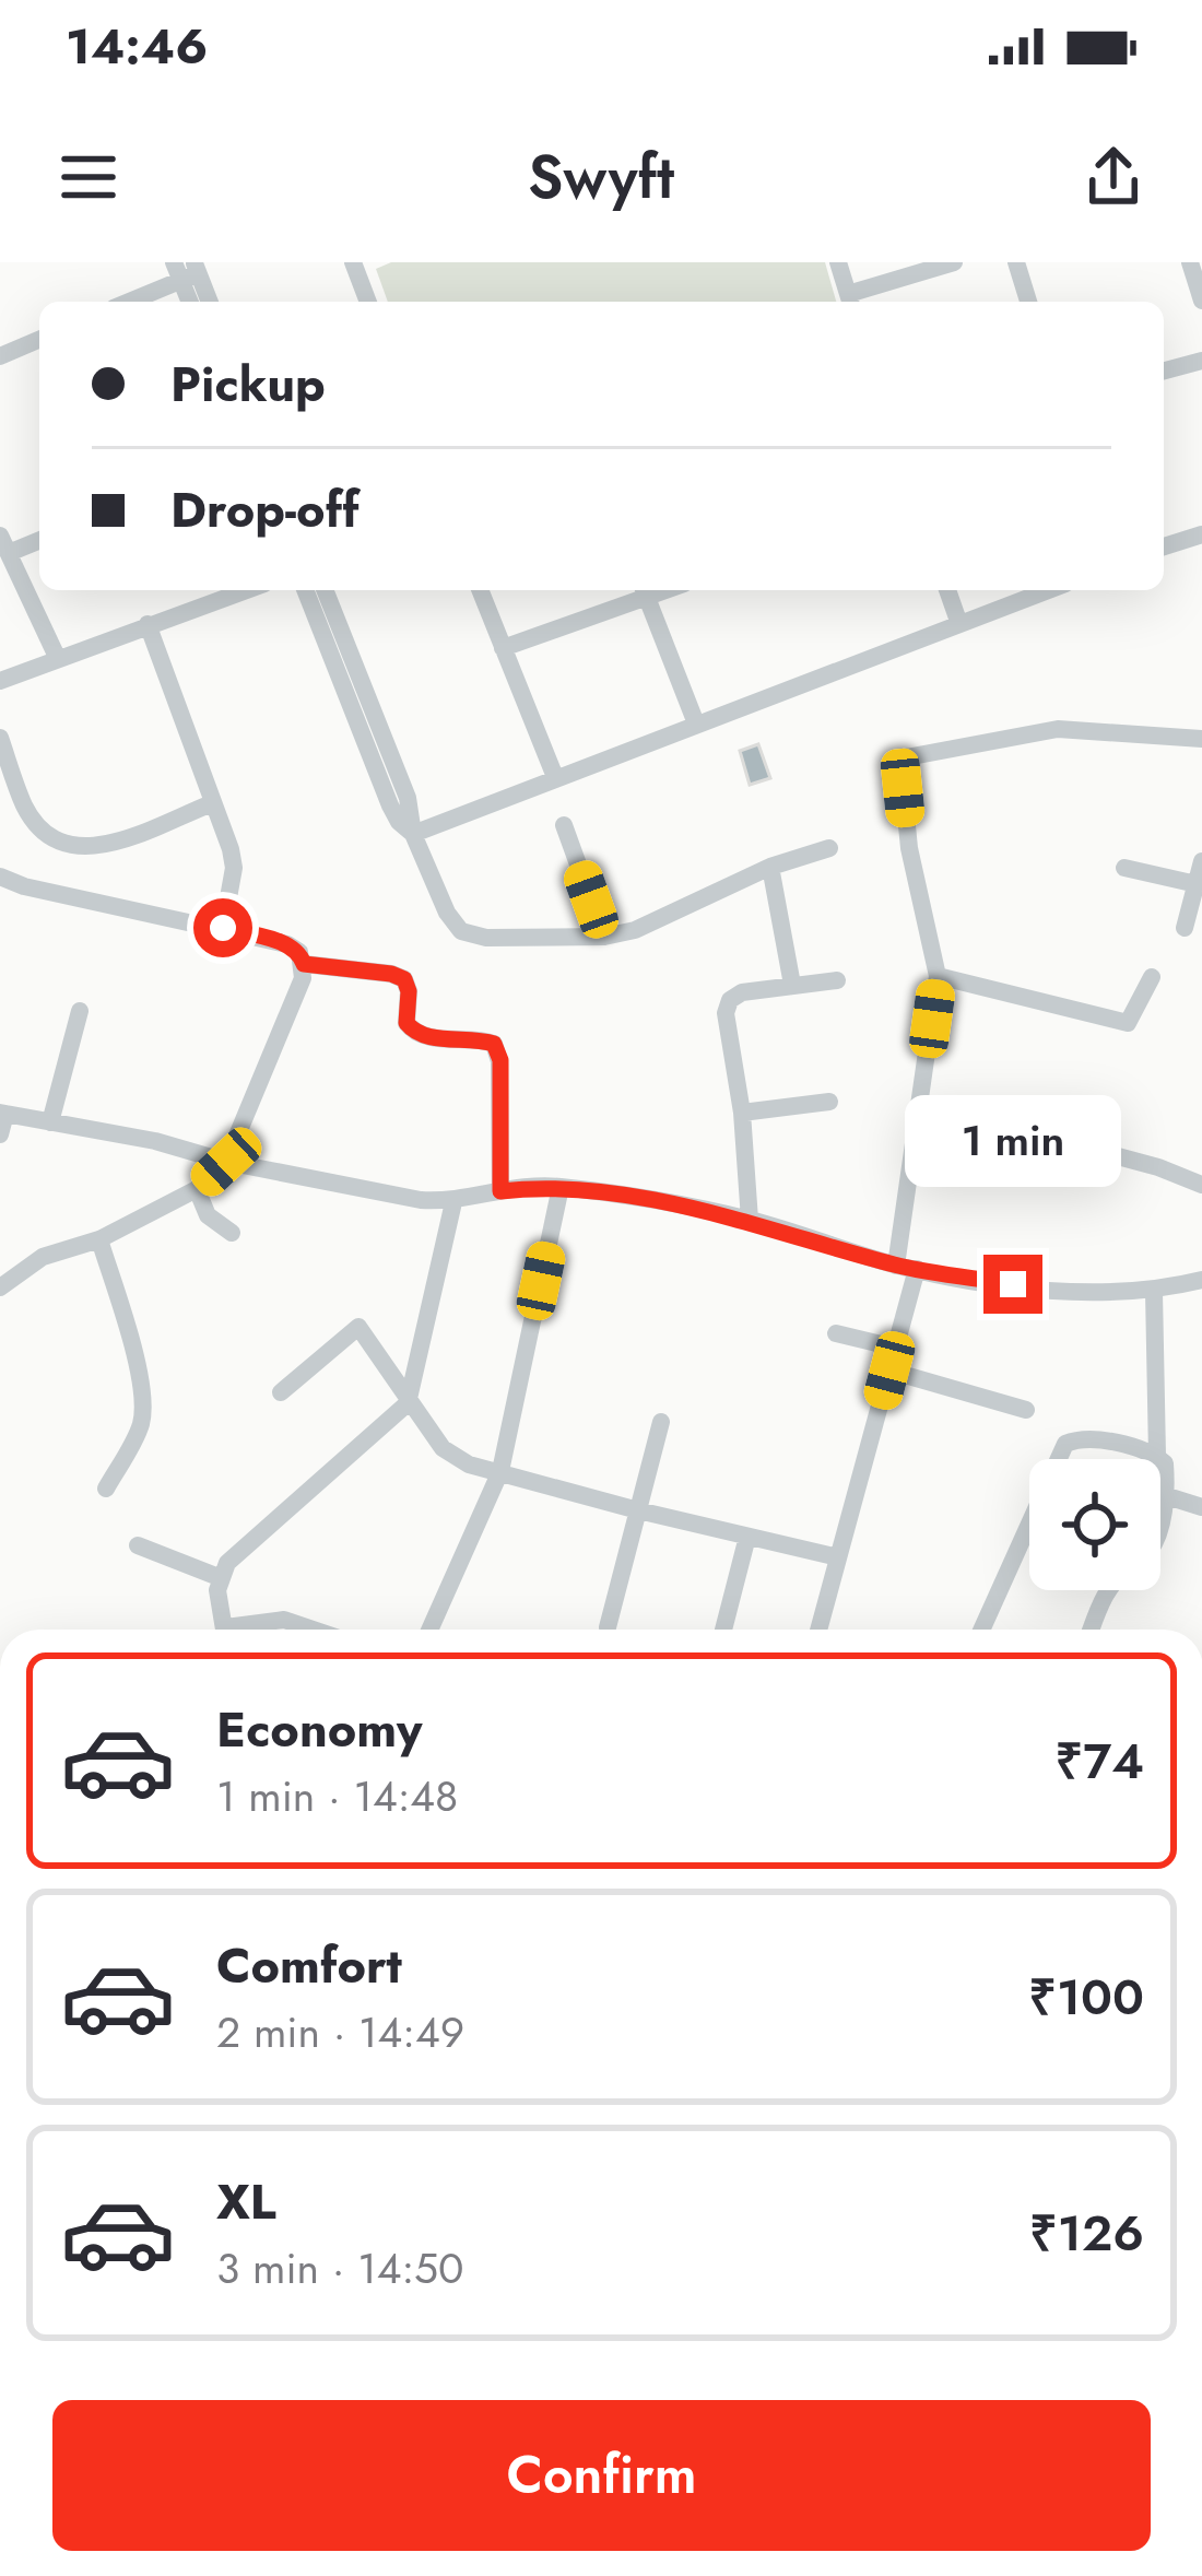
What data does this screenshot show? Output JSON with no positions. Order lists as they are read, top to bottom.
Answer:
{
  "page": {
    "status": "14:46",
    "header": "Swyft",
    "banner": ["Pickup", "Drop-off"],
    "bubble": "1 min",
    "list": [
      {
        "name": "Economy",
        "note": "1 min · 14:48",
        "value": "₹74"
      },
      {
        "name": "Comfort",
        "note": "2 min · 14:49",
        "value": "₹100"
      },
      {
        "name": "XL",
        "note": "3 min · 14:50",
        "value": "₹126"
      }
    ],
    "buttons": "Confirm"
  }
}
